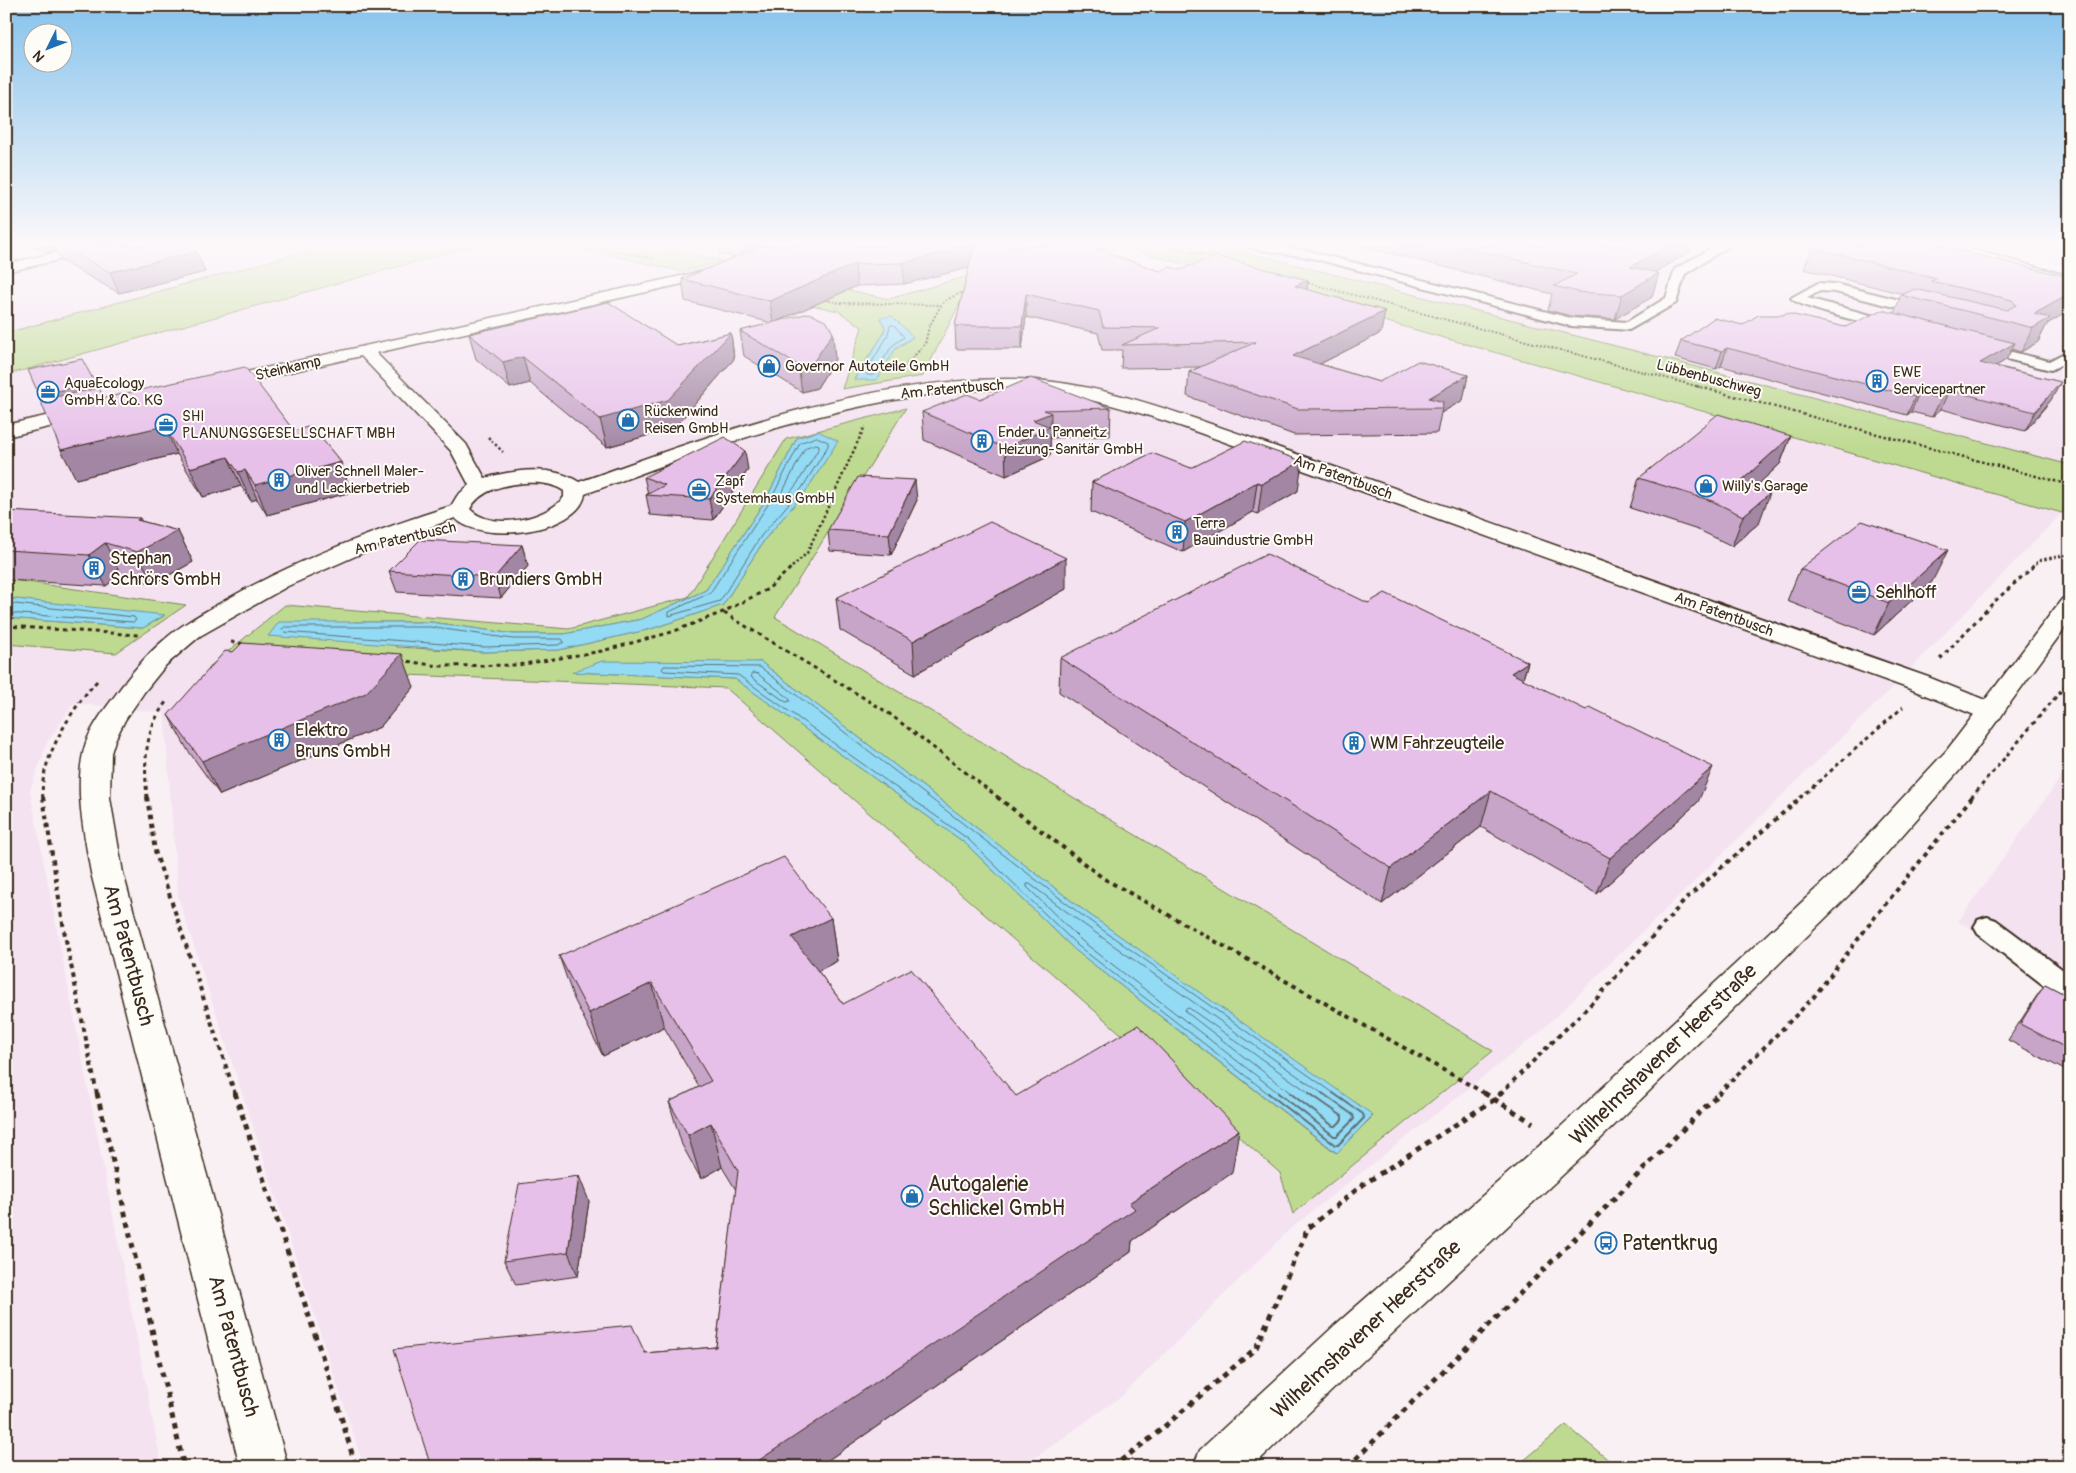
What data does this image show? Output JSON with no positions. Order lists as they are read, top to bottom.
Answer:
{
  "streets": {
    "street": ["Steinkamp", "Am Patentbusch", "Wilhelmshavener Heerstraße"],
    "path": ["Lübbenbuschweg"]
  },
  "crossings": [
    ["Am Patentbusch", "Wilhelmshavener Heerstraße"]
  ],
  "places": {
    "shop": [
      "Governor Autoteile GmbH",
      "Rückenwind Reisen GmbH",
      "Willy's Garage",
      "Autogalerie Schlickel GmbH"
    ],
    "building": [
      "EWE Servicepartner",
      "Ender u. Panneitz Heizung-Sanitär GmbH",
      "Oliver Schnell Maler- und Lackierbetrieb",
      "Terra Bauindustrie GmbH",
      "Stephan Schrörs GmbH",
      "Brundiers GmbH",
      "Elektro Bruns GmbH",
      "WM Fahrzeugteile"
    ],
    "office": [
      "AquaEcology GmbH & Co. KG",
      "SHI PLANUNGSGESELLSCHAFT MBH",
      "Zapf Systemhaus GmbH",
      "Sehlhoff"
    ],
    "bus stop": ["Patentkrug"]
  },
  "north": "bottom left"
}
